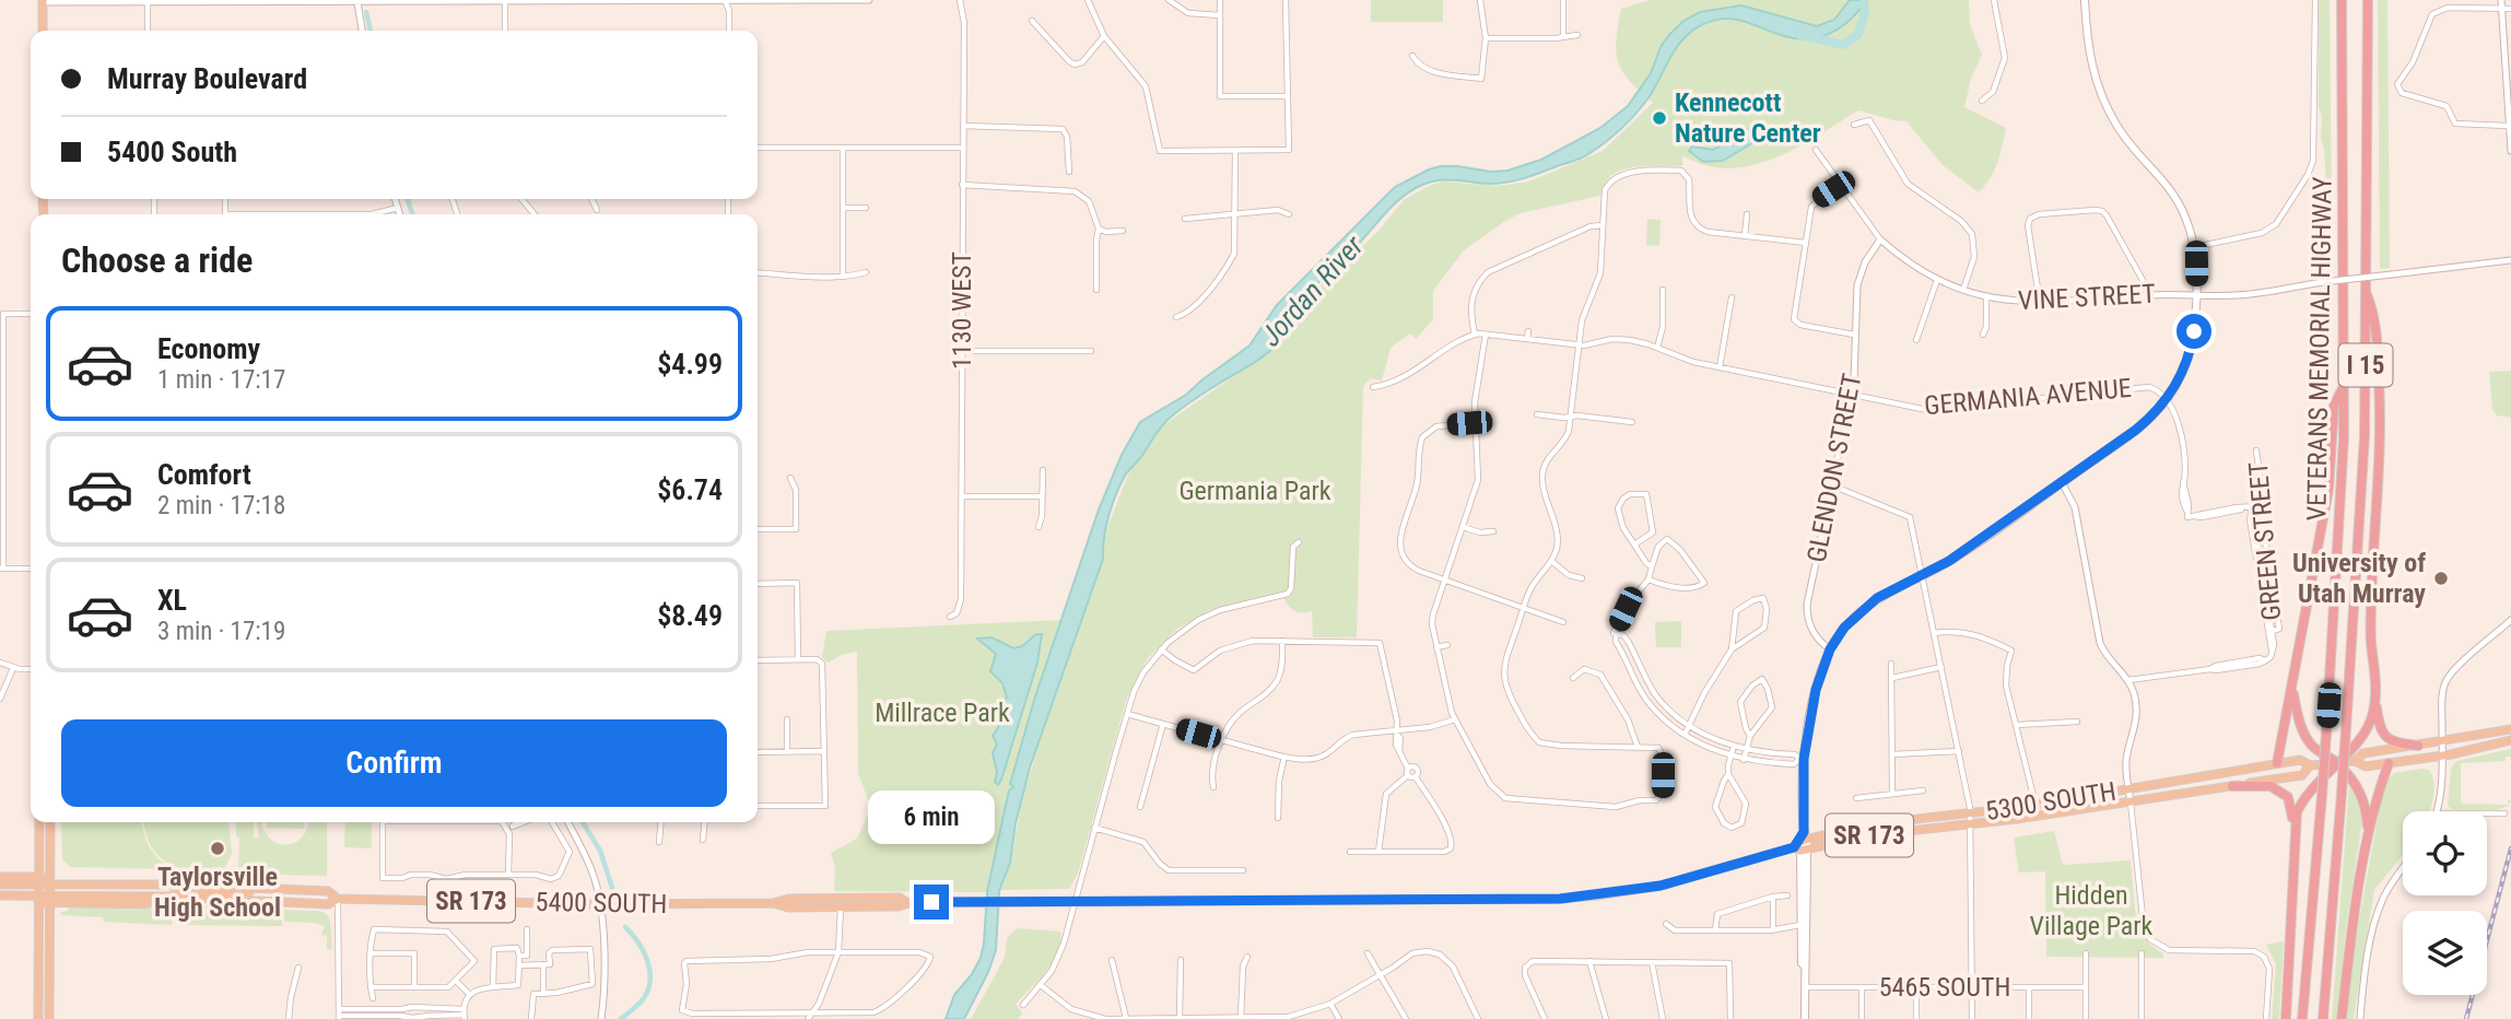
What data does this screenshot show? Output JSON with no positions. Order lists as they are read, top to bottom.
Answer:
{
  "streets": {
    "highway": ["VETERANS MEMORIAL HIGHWAY", "I 15"],
    "main road": ["5300 SOUTH", "SR 173", "5400 SOUTH"],
    "street": [
      "VINE STREET",
      "1130 WEST",
      "GERMANIA AVENUE",
      "GLENDON STREET",
      "GREEN STREET",
      "5465 SOUTH"
    ]
  },
  "crossings": [
    ["VINE STREET", "GLENDON STREET"],
    ["GERMANIA AVENUE", "GLENDON STREET"],
    ["5300 SOUTH", "5400 SOUTH"]
  ],
  "water": ["Jordan River"],
  "parks": ["Germania Park", "Millrace Park", "Hidden Village Park"],
  "places": ["Kennecott Nature Center", "University of Utah Murray", "Taylorsville High School"],
  "page": {
    "banner": ["Murray Boulevard", "5400 South"],
    "heading": "Choose a ride",
    "list": [
      {
        "name": "Economy",
        "note": "1 min · 17:17",
        "value": "$4.99"
      },
      {
        "name": "Comfort",
        "note": "2 min · 17:18",
        "value": "$6.74"
      },
      {
        "name": "XL",
        "note": "3 min · 17:19",
        "value": "$8.49"
      }
    ],
    "buttons": "Confirm",
    "bubble": "6 min"
  }
}
